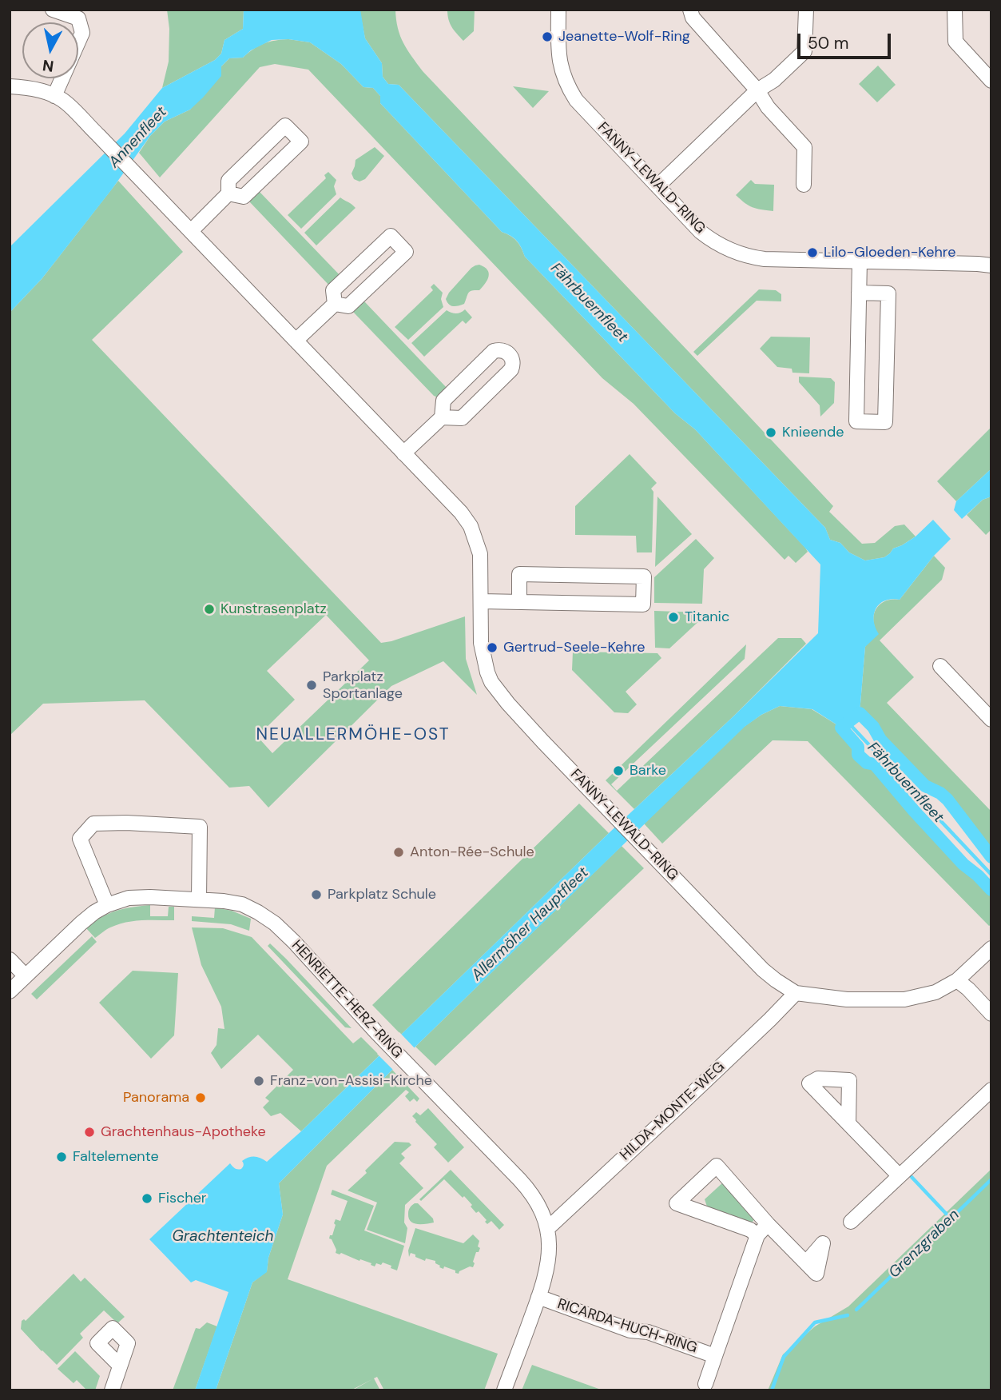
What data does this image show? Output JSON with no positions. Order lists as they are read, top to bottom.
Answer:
{
  "streets": {
    "street": [
      "FANNY-LEWALD-RING",
      "HENRIETTE-HERZ-RING",
      "HILDA-MONTE-WEG",
      "RICARDA-HUCH-RING"
    ]
  },
  "crossings": [
    ["FANNY-LEWALD-RING", "HILDA-MONTE-WEG"],
    ["HENRIETTE-HERZ-RING", "HILDA-MONTE-WEG"],
    ["HENRIETTE-HERZ-RING", "RICARDA-HUCH-RING"]
  ],
  "districts": ["NEUALLERMÖHE-OST"],
  "water": [
    "Annenfleet",
    "Fährbuernfleet",
    "Allermöher Hauptfleet",
    "Grachtenteich",
    "Grenzgraben"
  ],
  "places": [
    "Jeanette-Wolf-Ring",
    "Lilo-Gloeden-Kehre",
    "Knieende",
    "Kunstrasenplatz",
    "Titanic",
    "Gertrud-Seele-Kehre",
    "Parkplatz Sportanlage",
    "Barke",
    "Anton-Rée-Schule",
    "Parkplatz Schule",
    "Franz-von-Assisi-Kirche",
    "Panorama",
    "Grachtenhaus-Apotheke",
    "Faltelemente",
    "Fischer"
  ],
  "scale_bar": "50 m",
  "north": "bottom"
}
